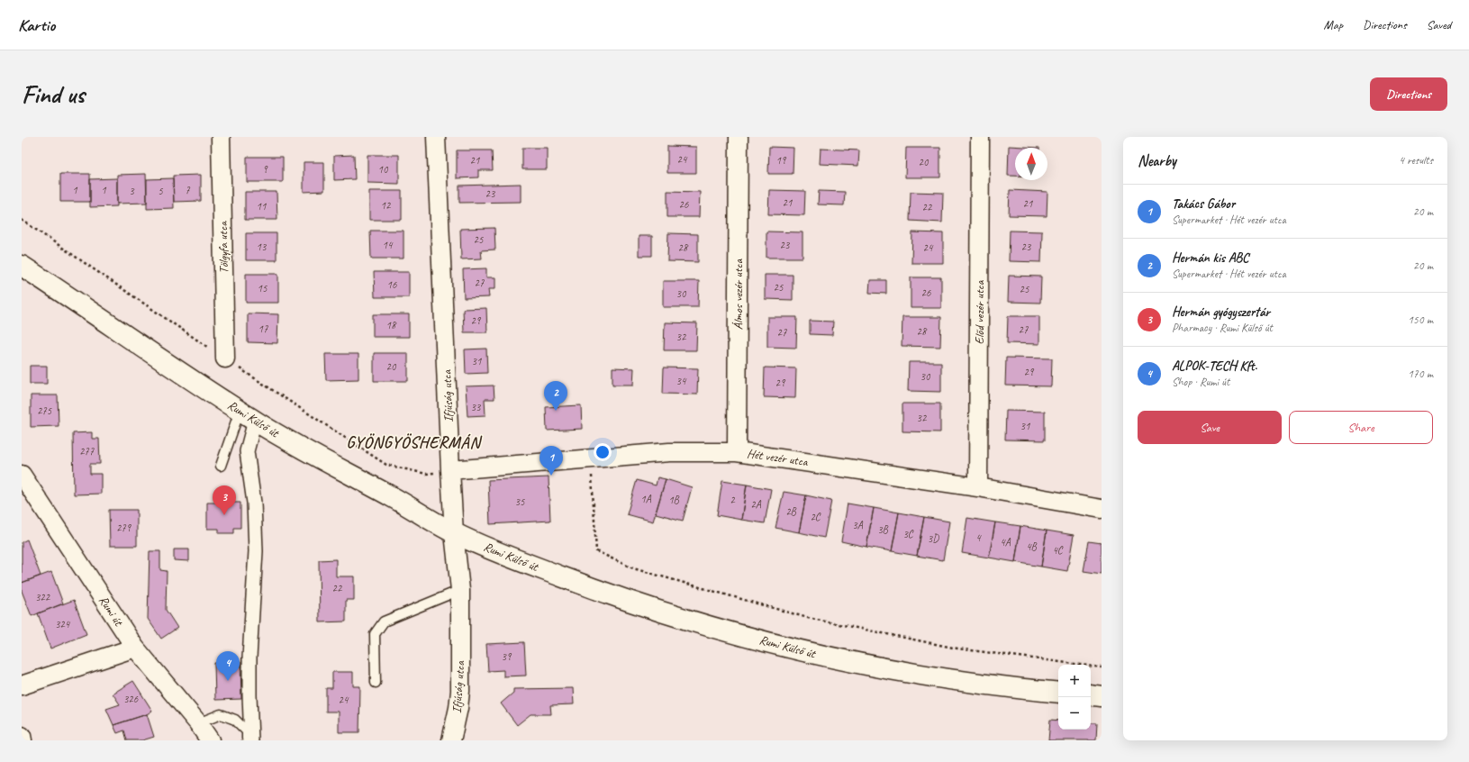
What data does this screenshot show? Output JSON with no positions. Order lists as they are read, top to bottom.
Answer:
{
  "streets": {
    "street": [
      "Tölgyfa utca",
      "Álmos vezér utca",
      "Előd vezér utca",
      "Ifjúság utca",
      "Rumi Külső út",
      "Hét vezér utca",
      "Rumi út"
    ]
  },
  "crossings": [
    ["Álmos vezér utca", "Hét vezér utca"],
    ["Előd vezér utca", "Hét vezér utca"],
    ["Ifjúság utca", "Rumi Külső út"],
    ["Ifjúság utca", "Hét vezér utca"]
  ],
  "districts": ["GYÖNGYÖSHERMÁN"],
  "house_numbers": [
    "24",
    "21",
    "19",
    "20",
    "9",
    "10",
    "1",
    "1",
    "7",
    "3",
    "5",
    "23",
    "21",
    "21",
    "26",
    "12",
    "11",
    "22",
    "25",
    "14",
    "23",
    "13",
    "23",
    "28",
    "24",
    "27",
    "16",
    "25",
    "15",
    "25",
    "26",
    "30",
    "29",
    "18",
    "17",
    "27",
    "28",
    "27",
    "32",
    "31",
    "20",
    "29",
    "30",
    "34",
    "29",
    "33",
    "275",
    "32",
    "31",
    "277",
    "1A",
    "1B",
    "2",
    "35",
    "2A",
    "2B",
    "2C",
    "3A",
    "279",
    "3B",
    "3C",
    "4",
    "3D",
    "4A",
    "4B",
    "4C",
    "22",
    "322",
    "324",
    "39",
    "326",
    "24"
  ],
  "north": "top",
  "page": {
    "header": "Kartio",
    "nav": ["Map", "Directions", "Saved"],
    "buttons": [
      "Directions",
      ["Save", "Share"]
    ],
    "title": "Find us",
    "heading": ["Nearby", "4 results"],
    "list": [
      {
        "mark": "1",
        "name": "Takács Gábor",
        "note": "Supermarket · Hét vezér utca",
        "value": "20 m"
      },
      {
        "mark": "2",
        "name": "Hermán kis ABC",
        "note": "Supermarket · Hét vezér utca",
        "value": "20 m"
      },
      {
        "mark": "3",
        "name": "Hermán gyógyszertár",
        "note": "Pharmacy · Rumi Külső út",
        "value": "150 m"
      },
      {
        "mark": "4",
        "name": "ALPOK-TECH Kft.",
        "note": "Shop · Rumi út",
        "value": "170 m"
      }
    ],
    "pins": [
      "2",
      "1",
      "3",
      "4"
    ],
    "map_buttons": ["+", "−"]
  }
}
